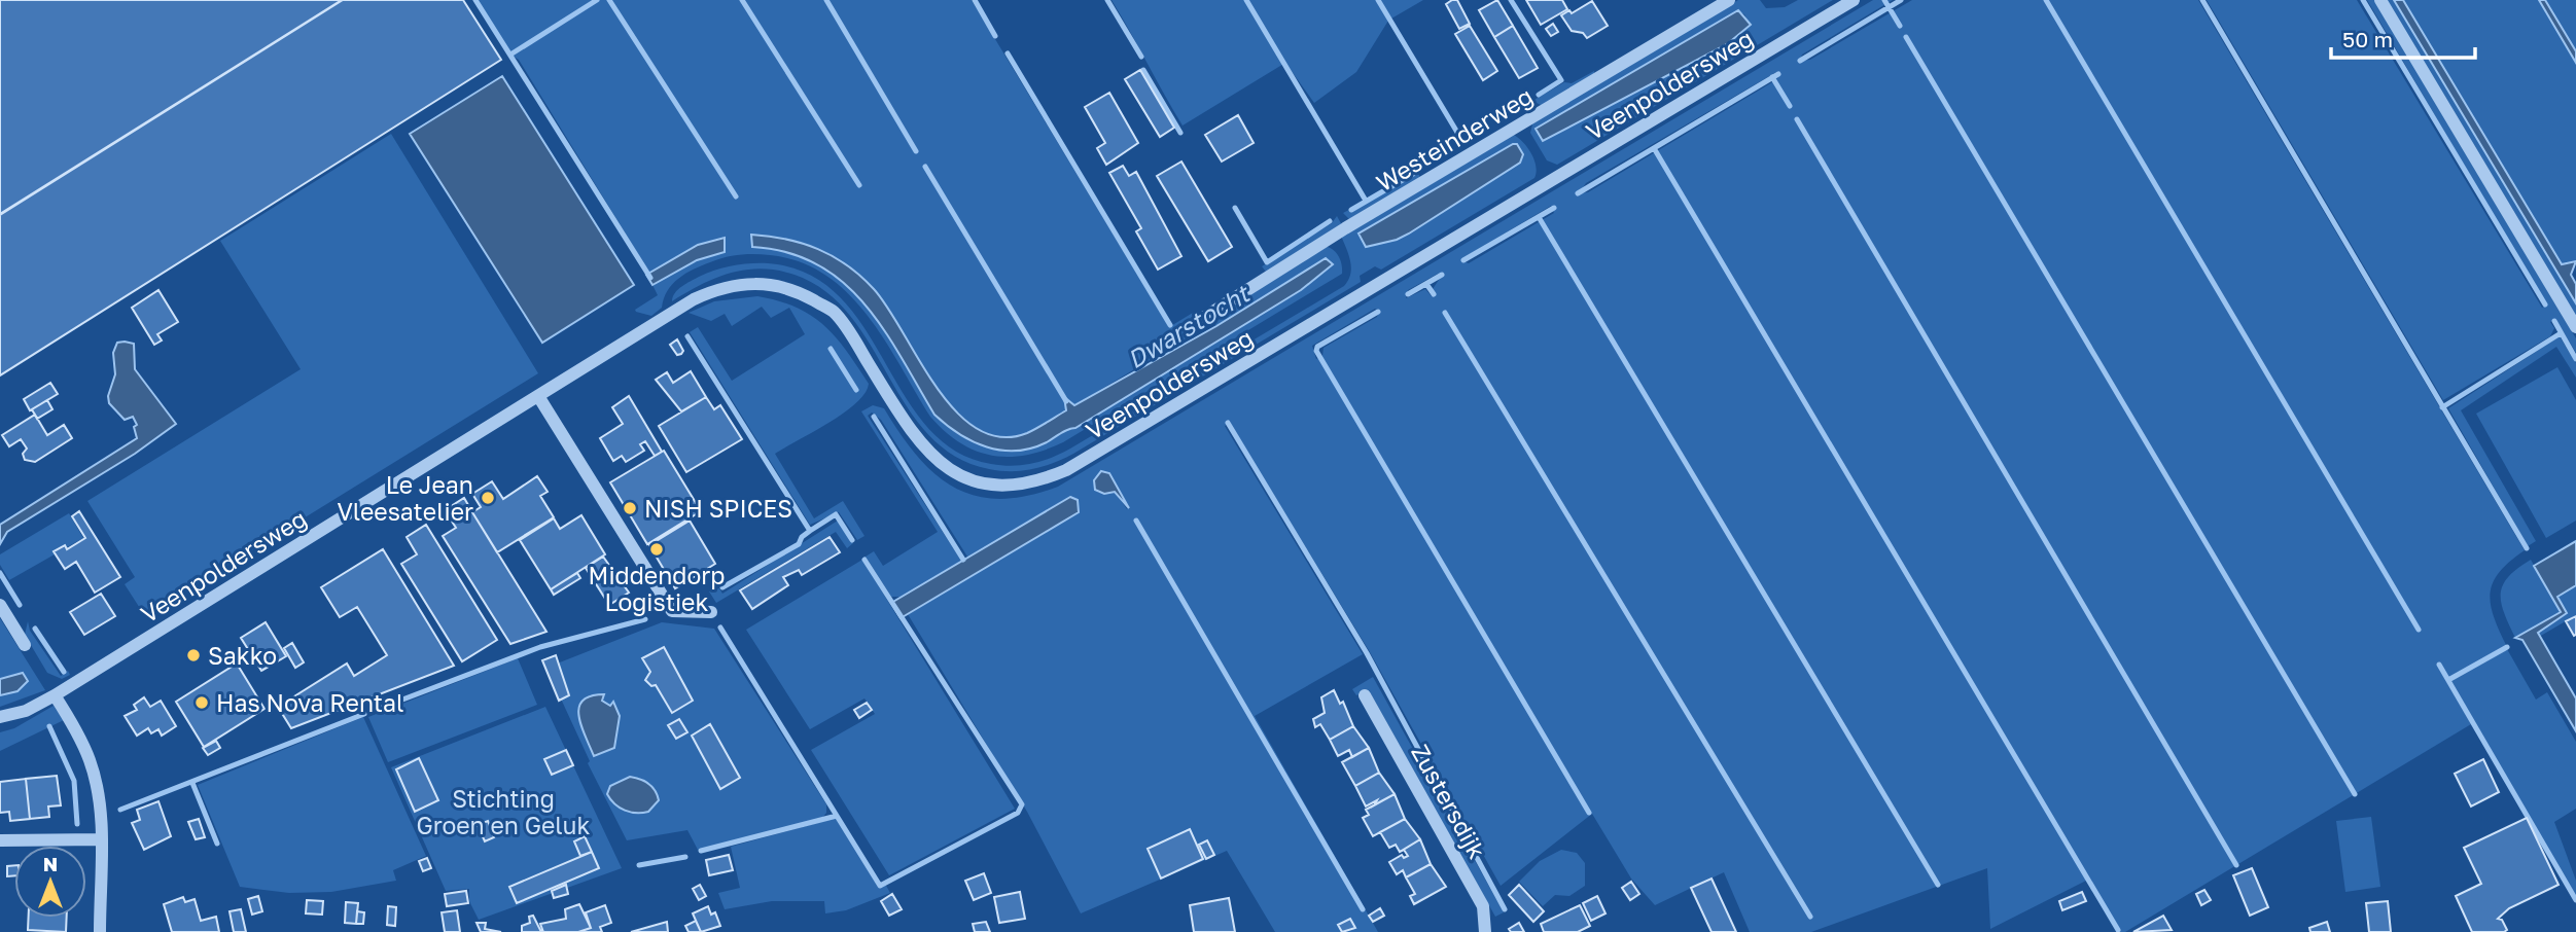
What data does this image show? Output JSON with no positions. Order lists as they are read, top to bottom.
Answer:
{
  "streets": {
    "street": ["Veenpoldersweg", "Westeinderweg", "Zustersdijk"]
  },
  "water": ["Dwarstocht"],
  "parks": ["Stichting Groen en Geluk"],
  "places": [
    "Le Jean Vleesatelier",
    "NISH SPICES",
    "Middendorp Logistiek",
    "Sakko",
    "Has Nova Rental"
  ],
  "scale_bar": "50 m",
  "north": "top"
}
